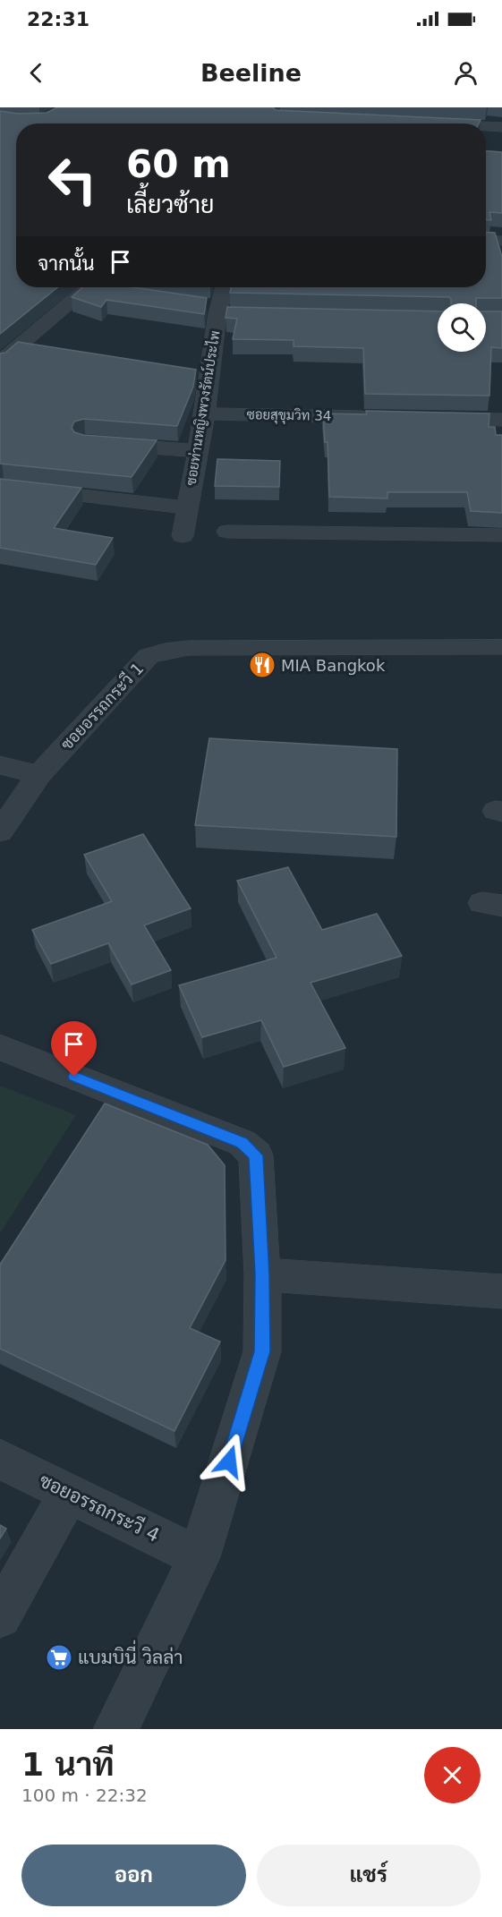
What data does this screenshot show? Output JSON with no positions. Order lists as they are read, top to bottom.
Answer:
{
  "streets": {
    "street": [
      "ซอยท่านหญิงพวงรัตน์ประไพ",
      "ซอยสุขุมวิท 34",
      "ซอยอรรถกระวี 1",
      "ซอยอรรถกระวี 4"
    ]
  },
  "crossings": [
    ["ซอยท่านหญิงพวงรัตน์ประไพ", "ซอยสุขุมวิท 34"]
  ],
  "places": {
    "restaurant": ["MIA Bangkok"],
    "supermarket": ["แบมบินี่ วิลล่า"]
  },
  "page": {
    "status": "22:31",
    "header": "Beeline",
    "turn": ["60 m", "เลี้ยวซ้าย"],
    "then": "จากนั้น",
    "heading": ["1 นาที", "100 m · 22:32"],
    "buttons": ["ออก", "แชร์"]
  }
}
